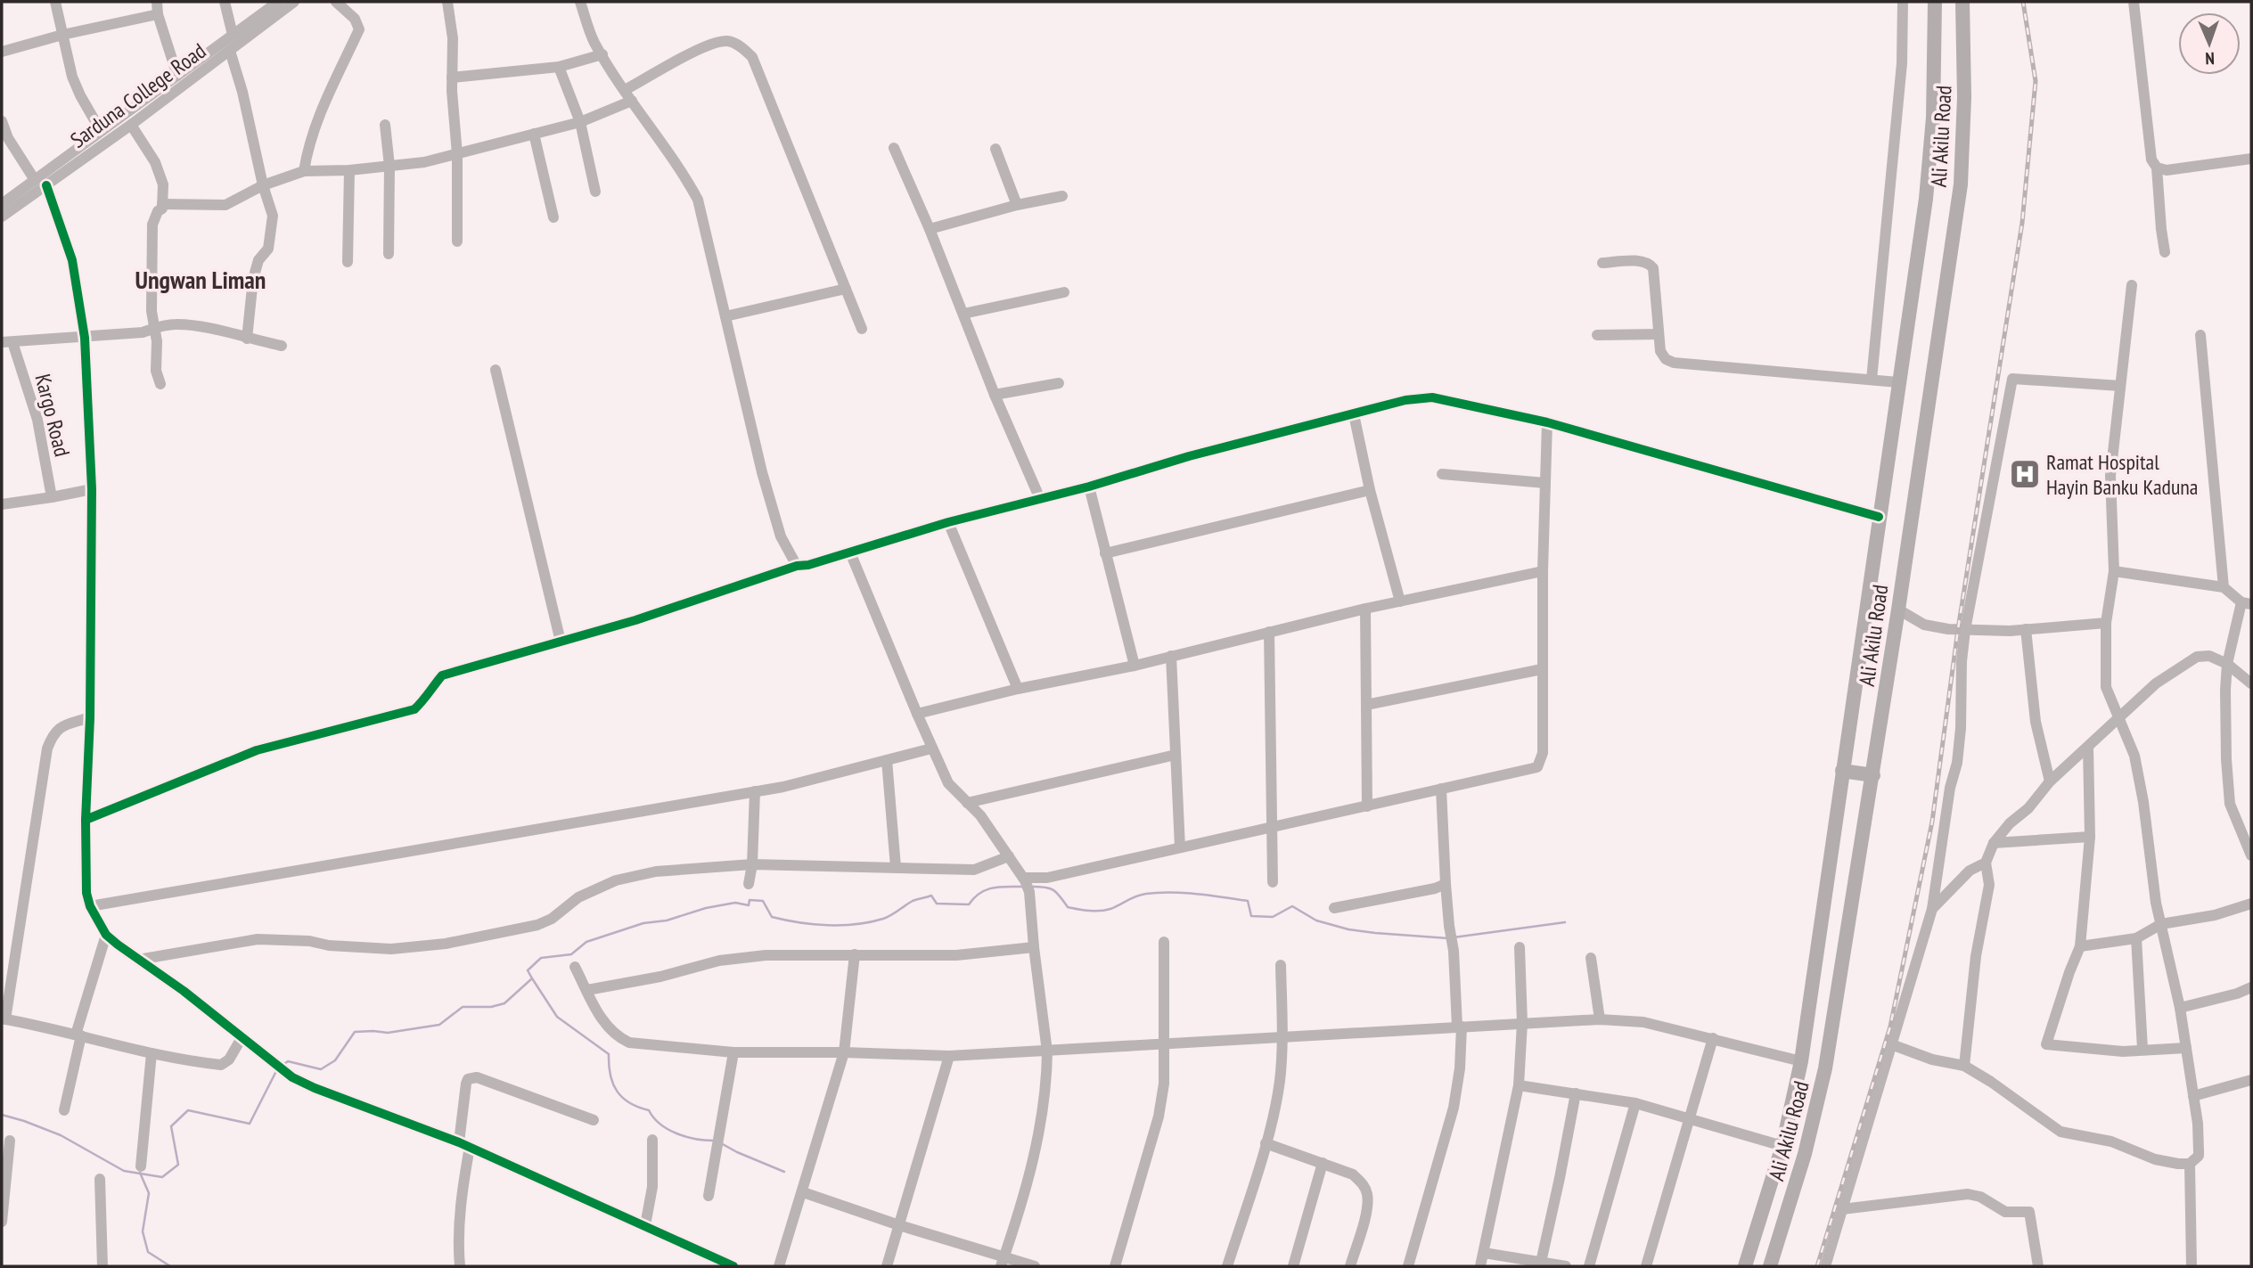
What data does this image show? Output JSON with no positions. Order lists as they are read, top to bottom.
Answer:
{
  "streets": {
    "main road": ["Ali Akilu Road"],
    "street": ["Sarduna College Road", "Kargo Road"]
  },
  "districts": ["Ungwan Liman"],
  "places": {
    "hospital": ["Ramat Hospital Hayin Banku Kaduna"]
  },
  "north": "bottom"
}
